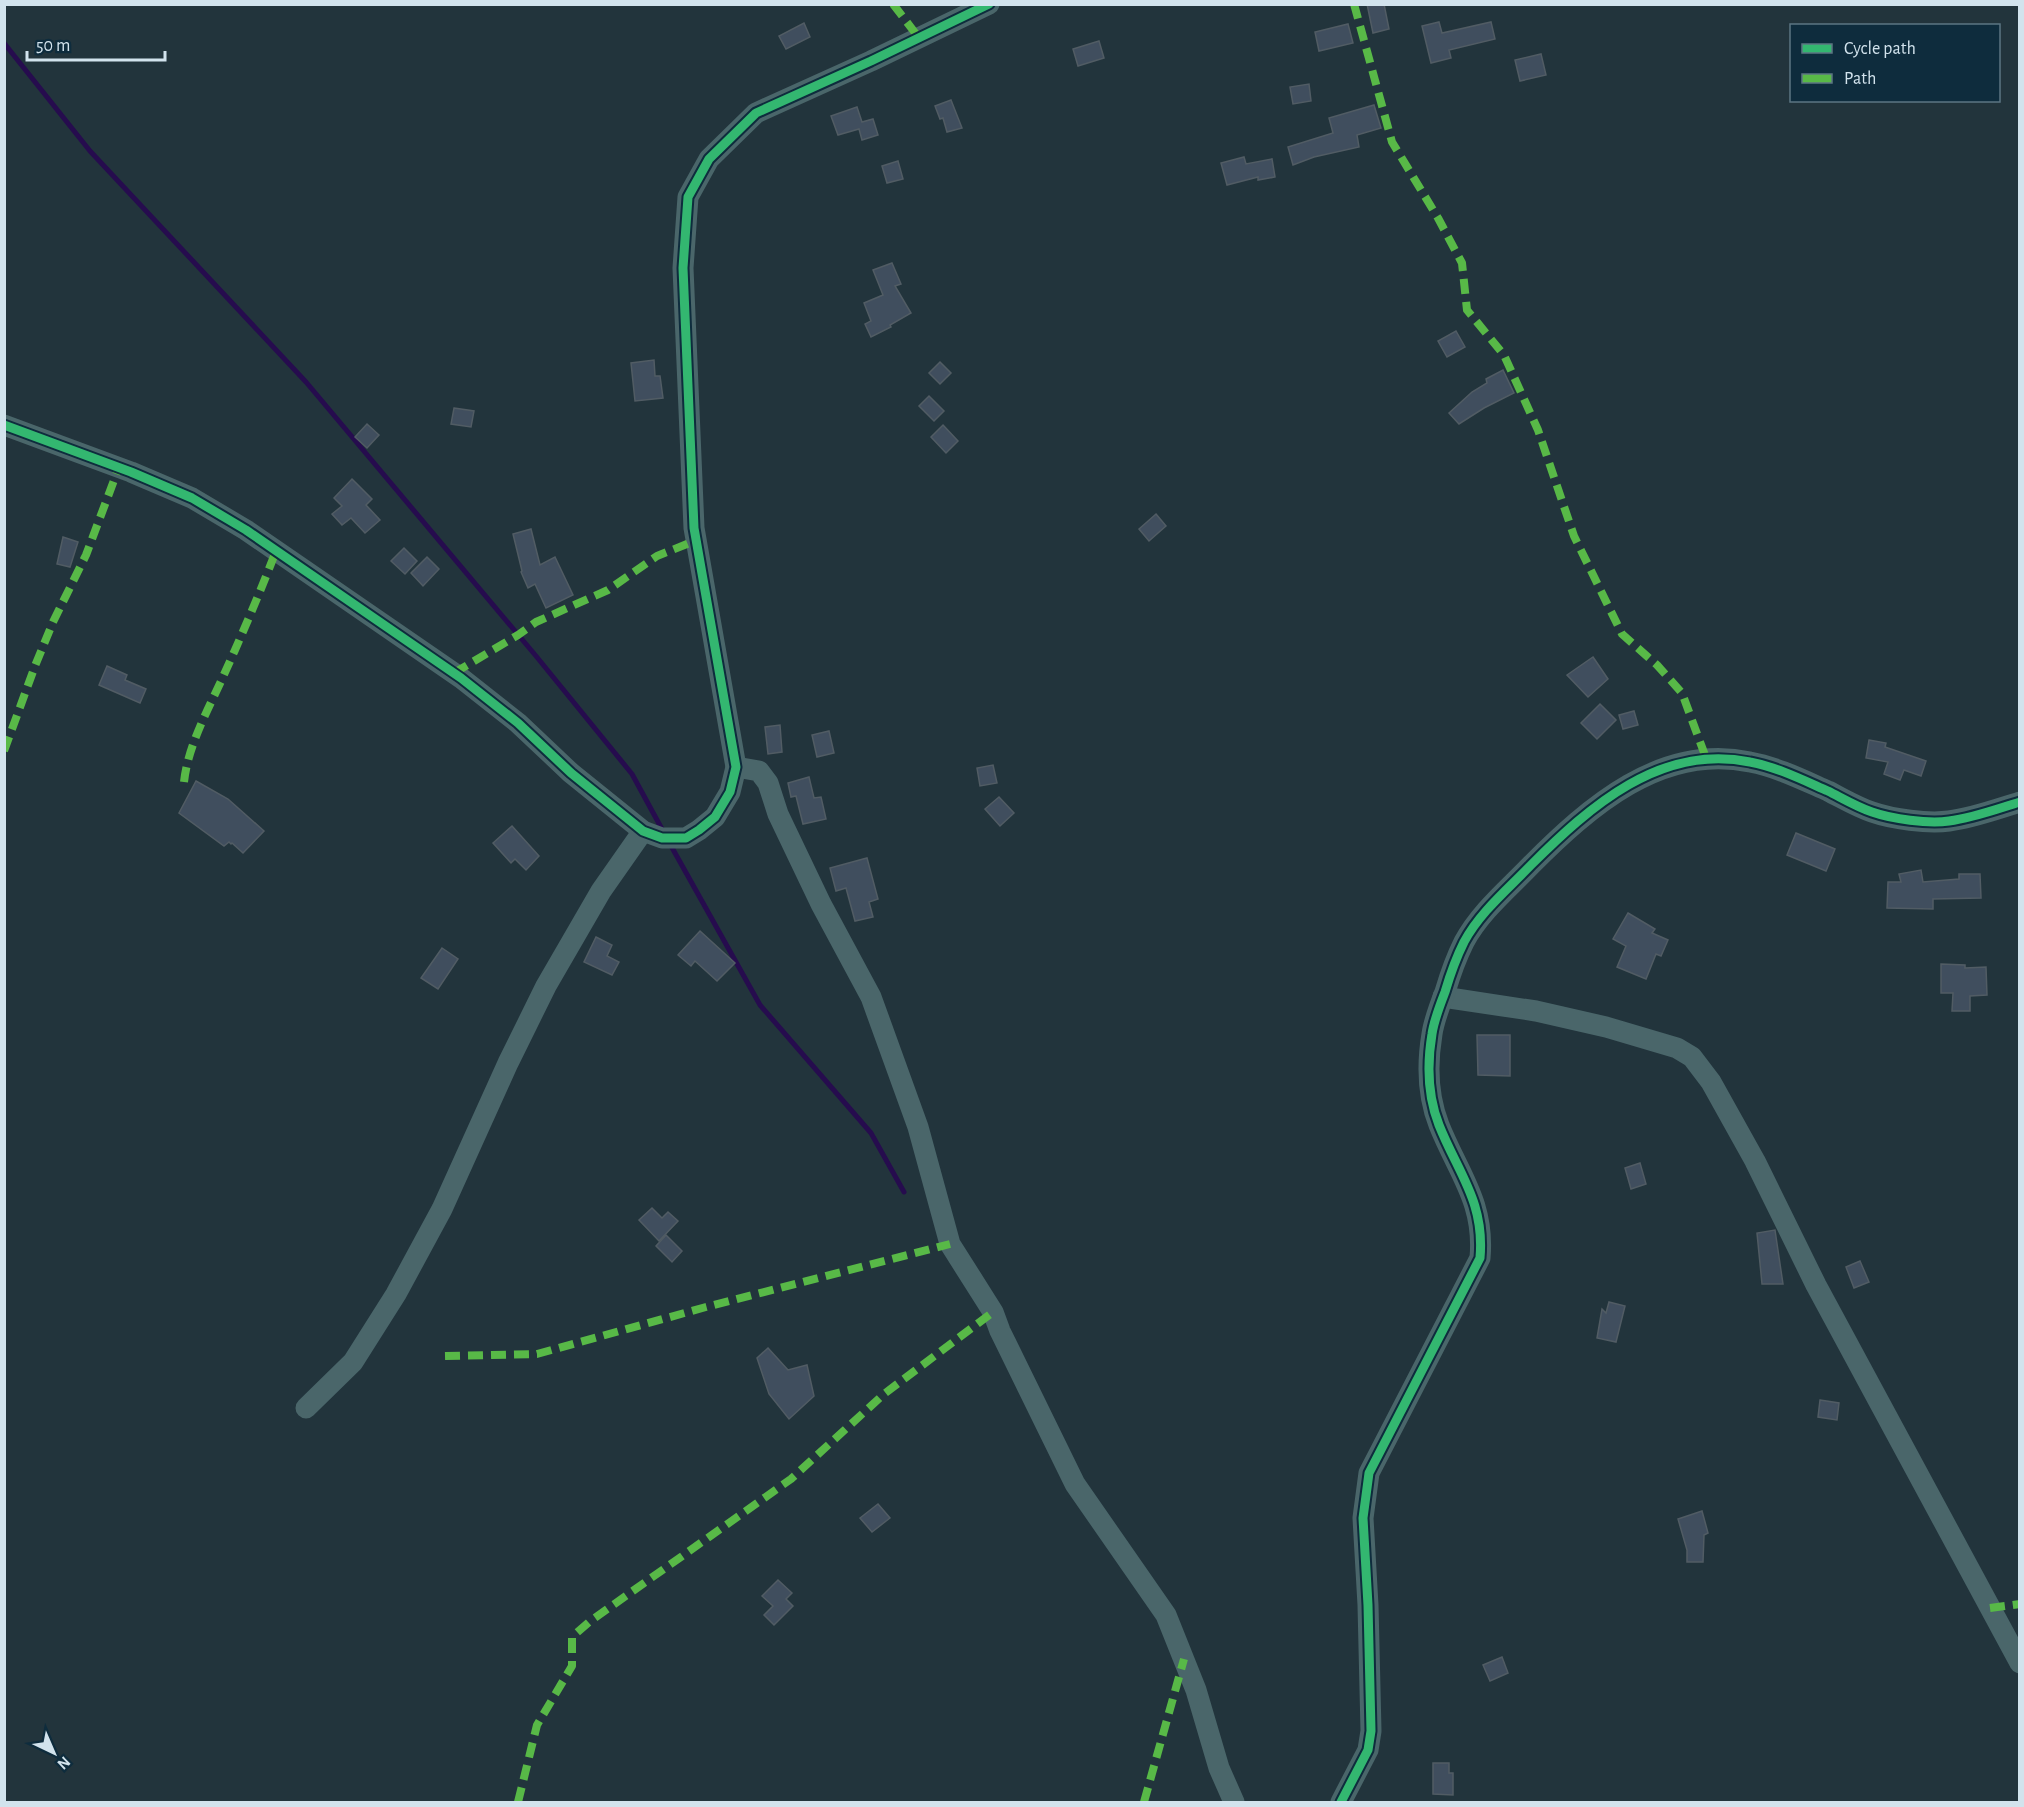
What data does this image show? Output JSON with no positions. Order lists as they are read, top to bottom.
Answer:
{
  "legend": ["Cycle path", "Path"],
  "scale_bar": "50 m",
  "north": "bottom right"
}
